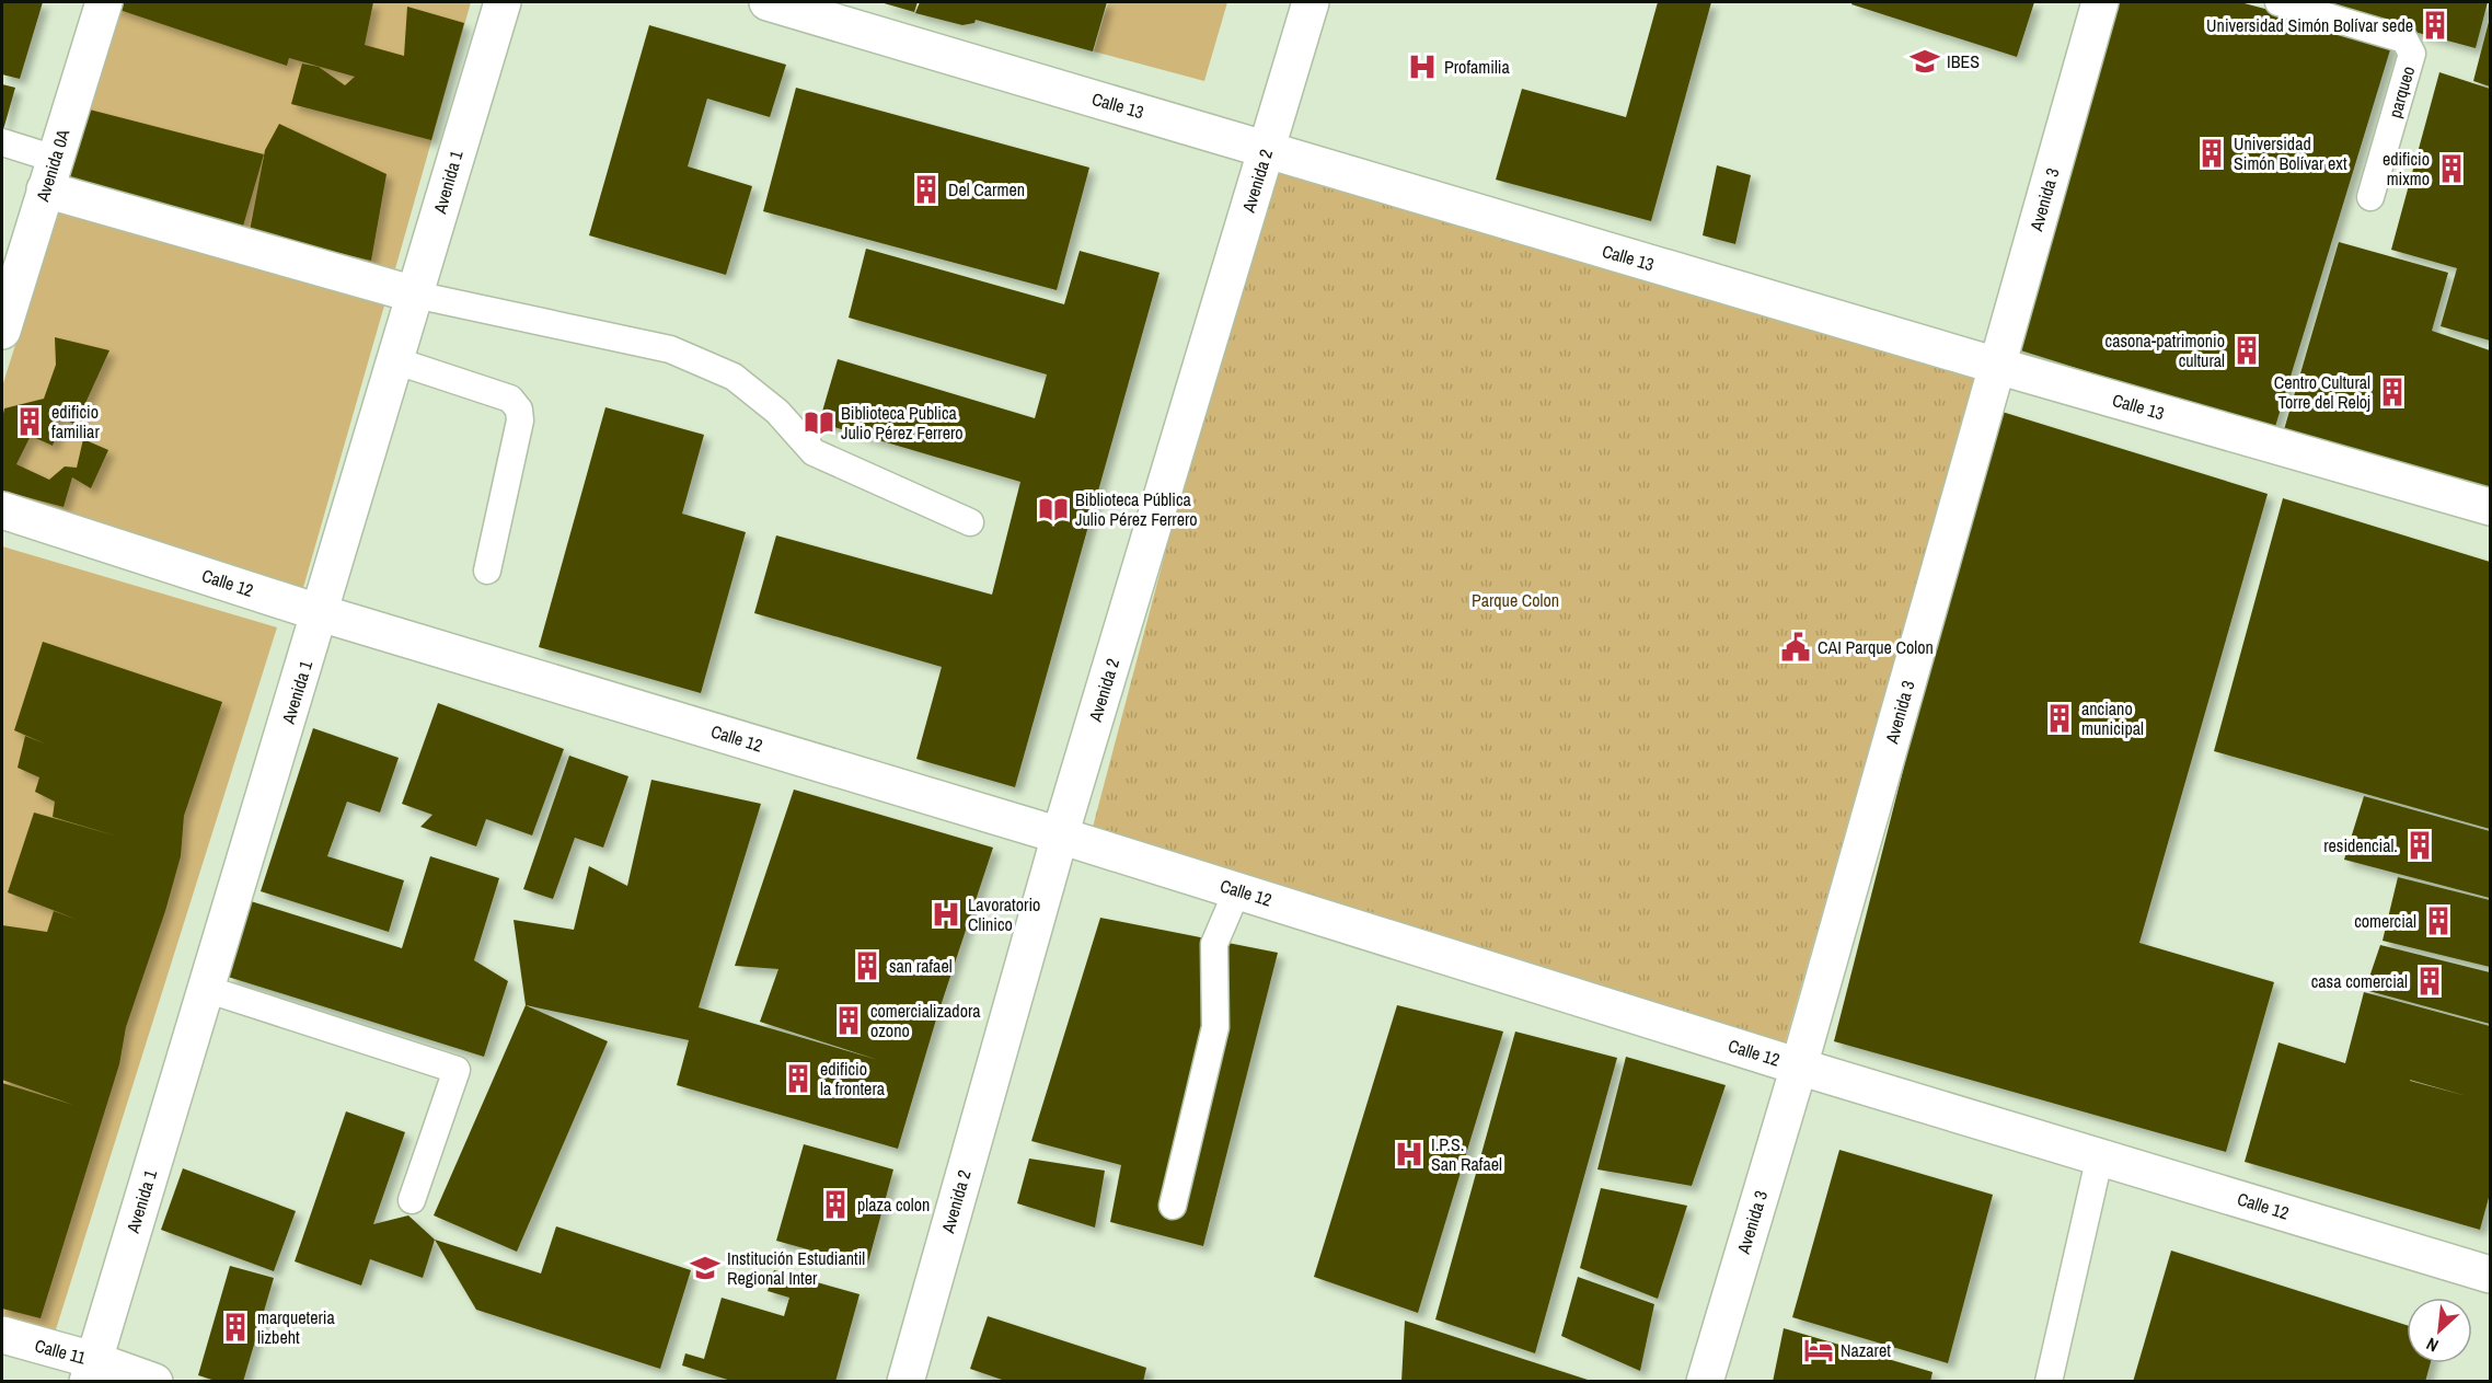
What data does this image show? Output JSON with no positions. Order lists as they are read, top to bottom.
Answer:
{
  "streets": {
    "street": [
      "Calle 13",
      "Avenida 0A",
      "Avenida 2",
      "Avenida 1",
      "Avenida 3",
      "Calle 12",
      "Calle 11"
    ],
    "lane": ["parqueo"]
  },
  "crossings": [
    ["Calle 13", "Avenida 2"],
    ["Calle 13", "Avenida 3"],
    ["Avenida 2", "Calle 12"],
    ["Avenida 1", "Calle 12"],
    ["Avenida 1", "Calle 11"],
    ["Avenida 3", "Calle 12"]
  ],
  "parks": ["Parque Colon"],
  "places": {
    "building": [
      "Universidad Simón Bolívar sede",
      "Universidad Simón Bolívar ext",
      "edificio mixmo",
      "Del Carmen",
      "casona-patrimonio cultural",
      "Centro Cultural Torre del Reloj",
      "edificio familiar",
      "anciano municipal",
      "residencial.",
      "comercial",
      "san rafael",
      "casa comercial",
      "comercializadora ozono",
      "edificio la frontera",
      "plaza colon",
      "marqueteria lizbeht"
    ],
    "school or university": ["IBES", "Institución Estudiantil Regional Inter"],
    "hospital": ["Profamilia", "Lavoratorio Clinico", "I.P.S. San Rafael"],
    "library": ["Biblioteca Publica Julio Pérez Ferrero", "Biblioteca Pública Julio Pérez Ferrero"],
    "public building": ["CAI Parque Colon"],
    "hotel": ["Nazaret"]
  },
  "north": "bottom left"
}
